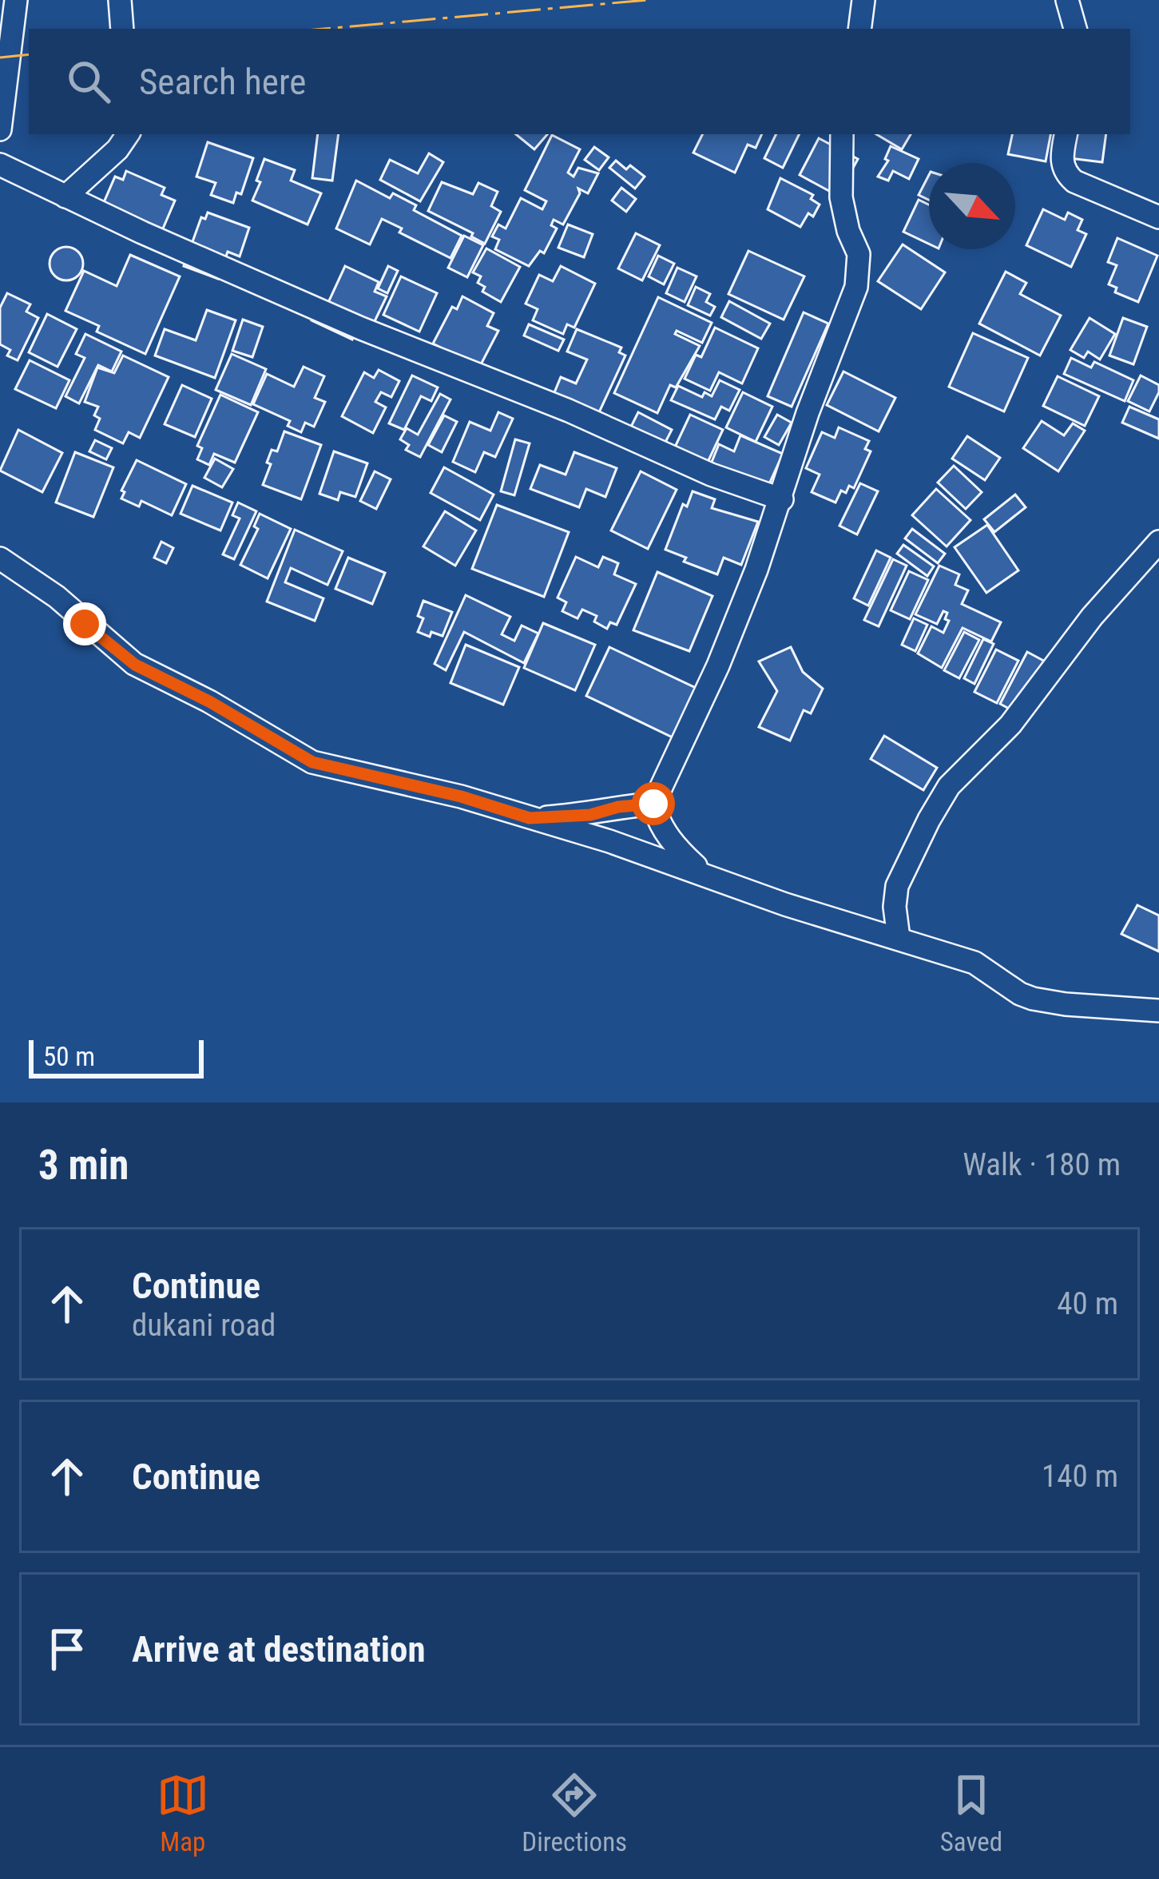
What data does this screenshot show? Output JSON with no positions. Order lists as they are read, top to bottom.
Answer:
{
  "scale_bar": "50 m",
  "north": "bottom right",
  "page": {
    "search": "Search here",
    "scale": "50 m",
    "heading": ["3 min", "Walk · 180 m"],
    "list": [
      ["Continue", "dukani road", "40 m"],
      ["Continue", "140 m"],
      "Arrive at destination"
    ],
    "nav": ["Map", "Directions", "Saved"]
  }
}
